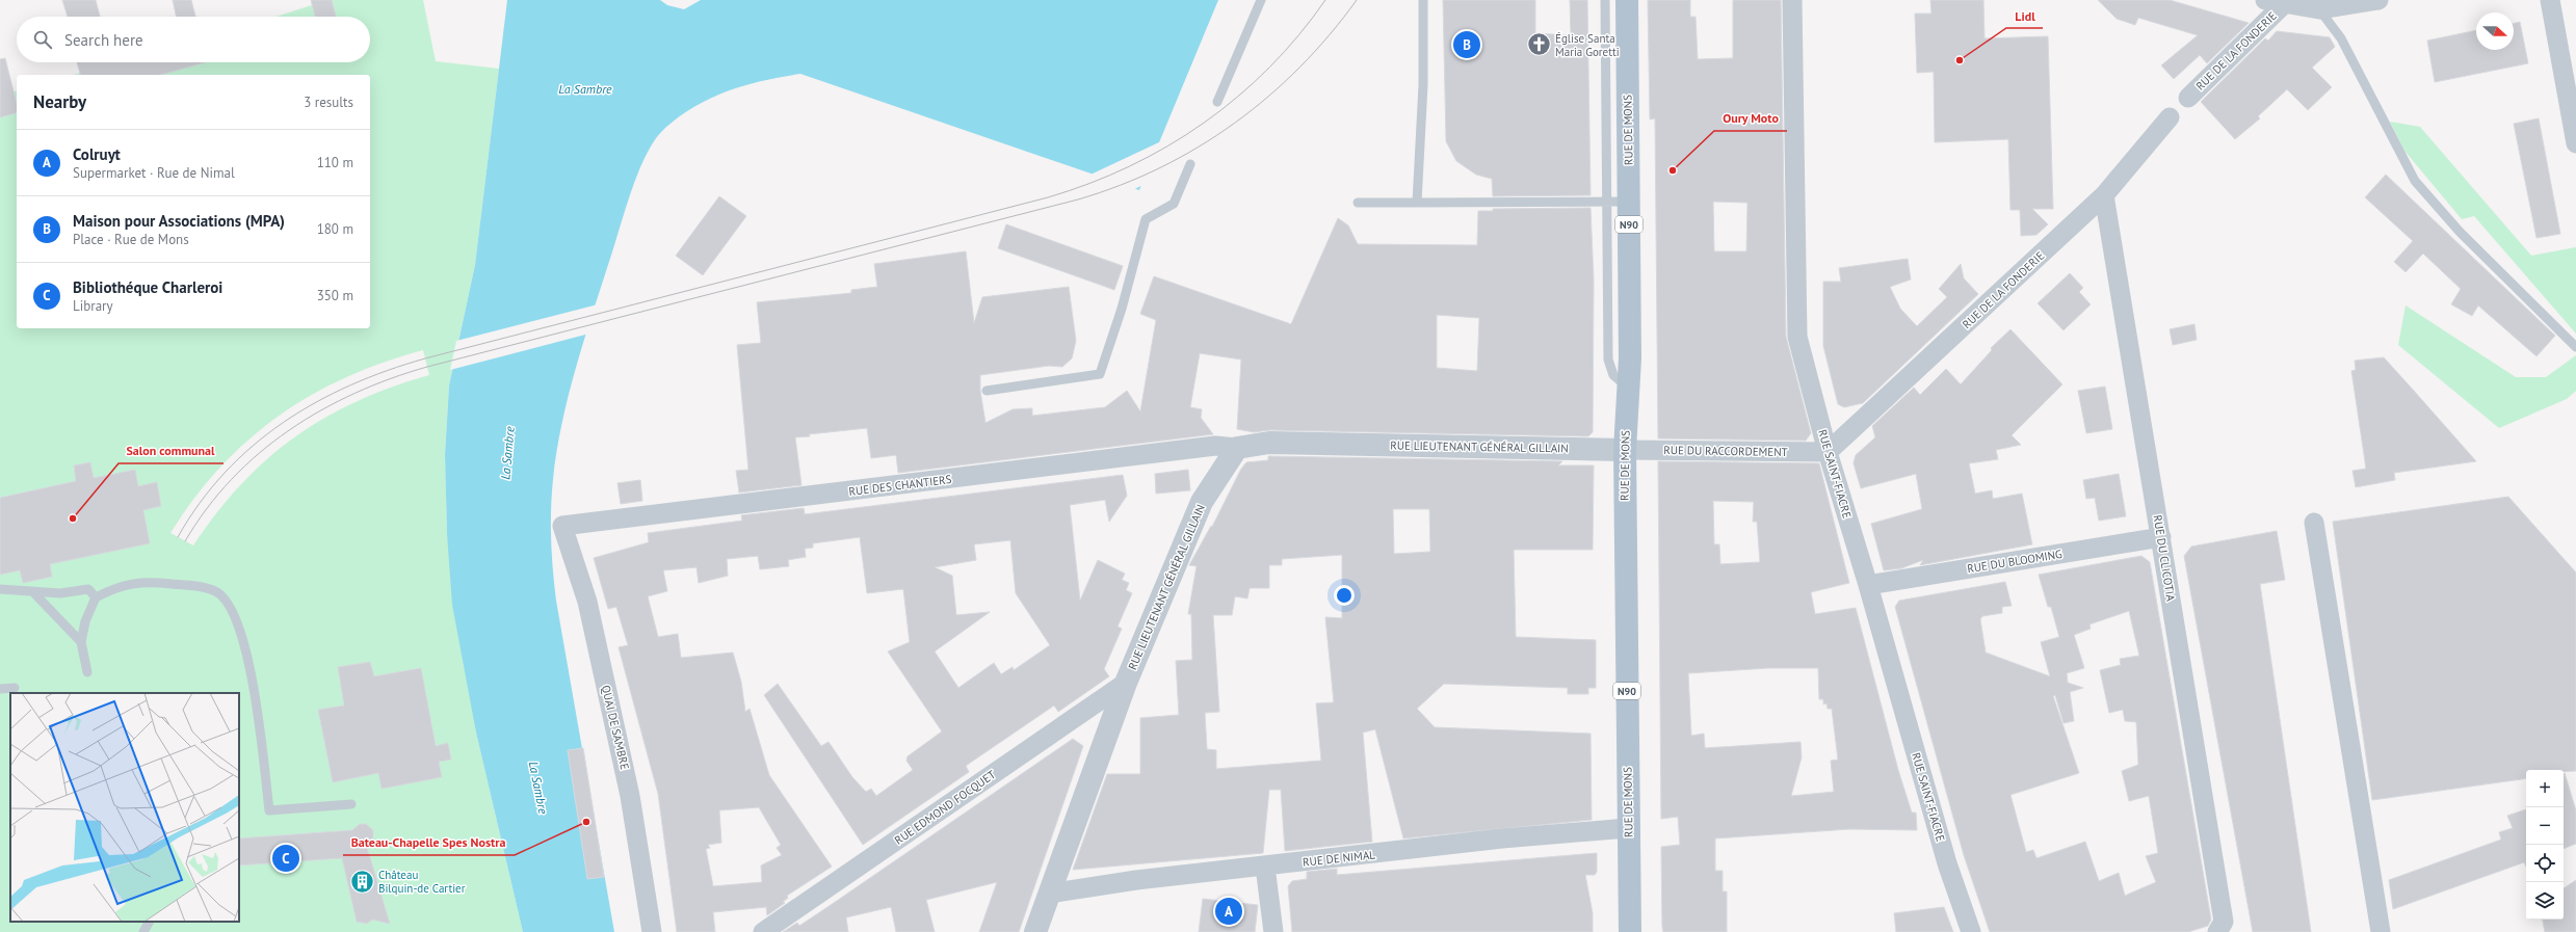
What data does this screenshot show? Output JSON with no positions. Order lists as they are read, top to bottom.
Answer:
{
  "streets": {
    "main road": ["RUE DE MONS", "N90"],
    "street": [
      "RUE DE LA FONDERIE",
      "RUE LIEUTENANT GÉNÉRAL GILLAIN",
      "RUE DU RACCORDEMENT",
      "RUE SAINT-FIACRE",
      "RUE DES CHANTIERS",
      "RUE DU CLICOTIA",
      "RUE DU BLOOMING",
      "QUAI DE SAMBRE",
      "RUE EDMOND FOCQUET",
      "RUE DE NIMAL"
    ]
  },
  "crossings": [
    ["RUE DE LA FONDERIE", "RUE DU RACCORDEMENT"],
    ["RUE DE LA FONDERIE", "RUE SAINT-FIACRE"],
    ["RUE DE LA FONDERIE", "RUE DU CLICOTIA"],
    ["RUE DE MONS", "RUE LIEUTENANT GÉNÉRAL GILLAIN"],
    ["RUE DE MONS", "RUE DU RACCORDEMENT"],
    ["RUE DE MONS", "RUE DE NIMAL"],
    ["RUE LIEUTENANT GÉNÉRAL GILLAIN", "RUE DU RACCORDEMENT"],
    ["RUE LIEUTENANT GÉNÉRAL GILLAIN", "RUE DES CHANTIERS"],
    ["RUE LIEUTENANT GÉNÉRAL GILLAIN", "RUE EDMOND FOCQUET"],
    ["RUE LIEUTENANT GÉNÉRAL GILLAIN", "RUE DE NIMAL"],
    ["RUE DU RACCORDEMENT", "RUE SAINT-FIACRE"],
    ["RUE SAINT-FIACRE", "RUE DU BLOOMING"],
    ["RUE DES CHANTIERS", "QUAI DE SAMBRE"],
    ["RUE DU CLICOTIA", "RUE DU BLOOMING"]
  ],
  "water": ["La Sambre"],
  "places": {
    "church": ["Église Santa Maria Goretti"],
    "other": [
      "Lidl",
      "Oury Moto",
      "Salon communal",
      "Bateau-Chapelle Spes Nostra"
    ],
    "building": ["Château Bilquin-de Cartier"]
  },
  "north": "right",
  "page": {
    "search": "Search here",
    "pins": ["B", "C", "A"],
    "heading": ["Nearby", "3 results"],
    "list": [
      {
        "mark": "A",
        "name": "Colruyt",
        "note": "Supermarket · Rue de Nimal",
        "value": "110 m"
      },
      {
        "mark": "B",
        "name": "Maison pour Associations (MPA)",
        "note": "Place · Rue de Mons",
        "value": "180 m"
      },
      {
        "mark": "C",
        "name": "Bibliothéque Charleroi",
        "note": "Library",
        "value": "350 m"
      }
    ],
    "map_buttons": ["+", "−"]
  }
}
